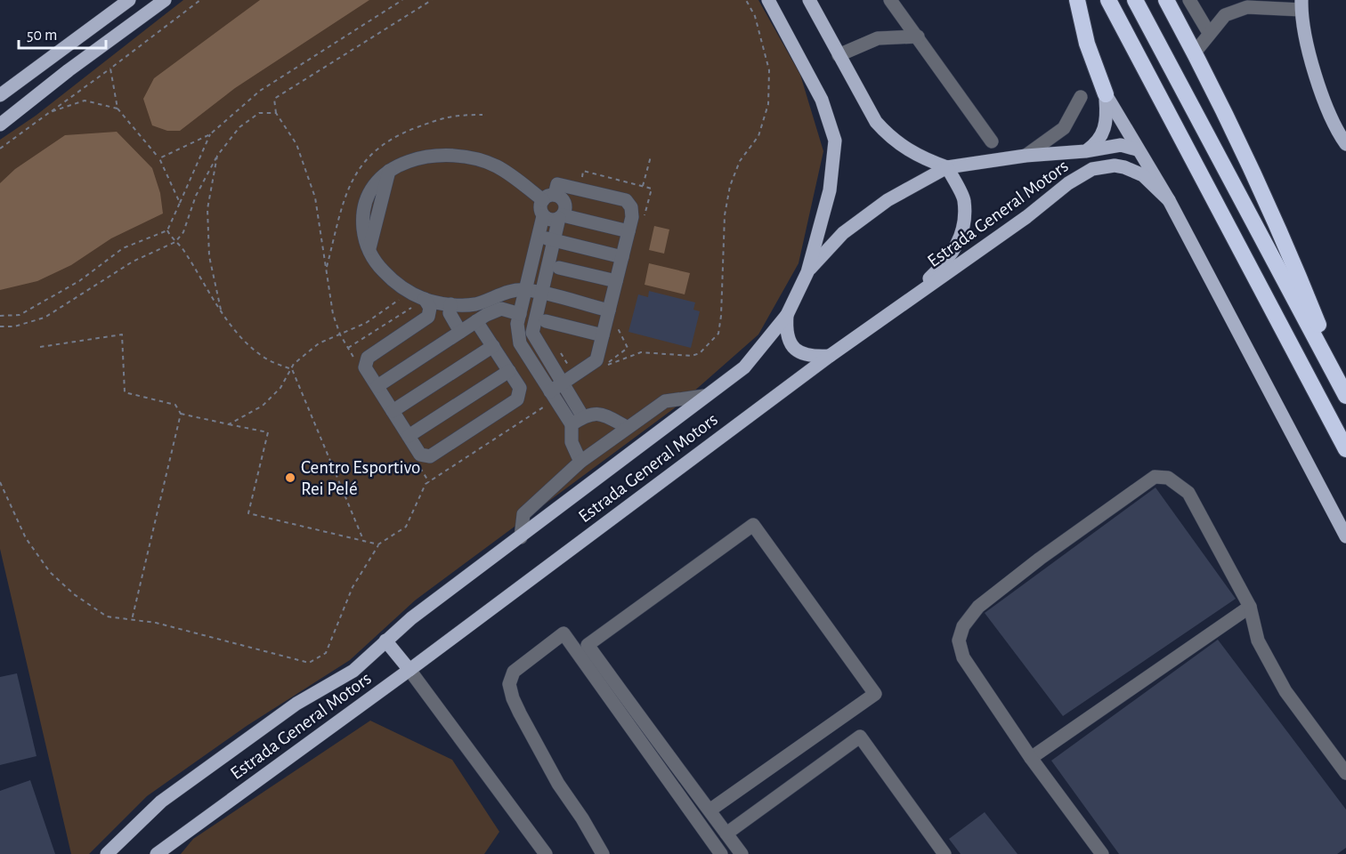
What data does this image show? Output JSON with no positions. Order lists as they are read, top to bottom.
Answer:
{
  "streets": {
    "main road": ["Estrada General Motors"]
  },
  "places": ["Centro Esportivo Rei Pelé"],
  "scale_bar": "50 m"
}
